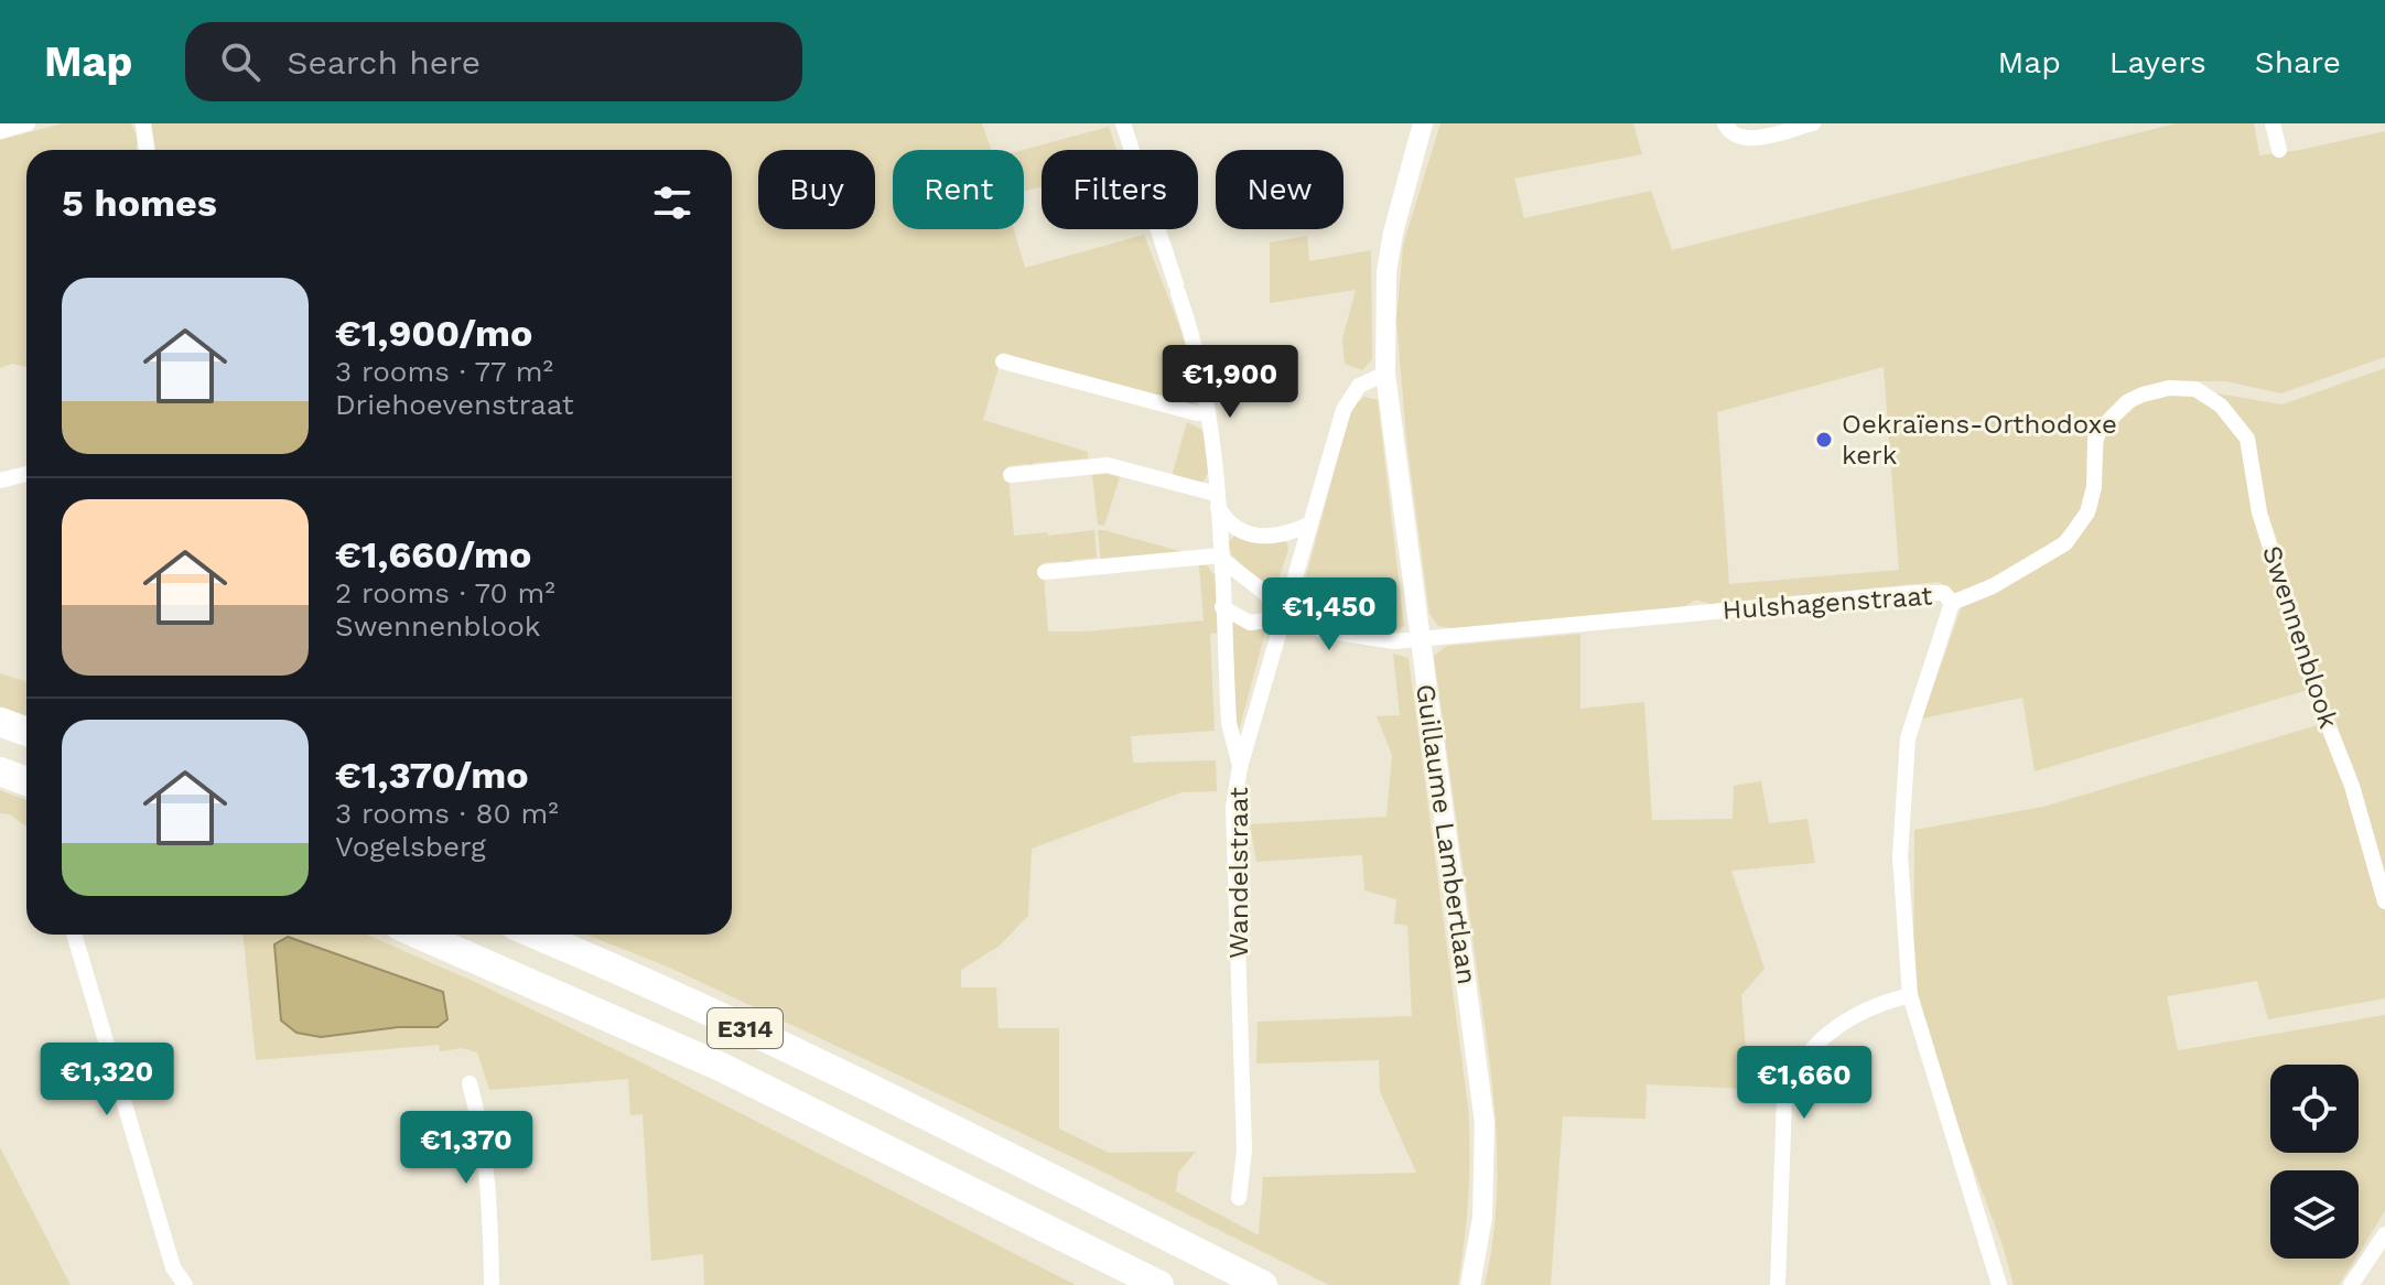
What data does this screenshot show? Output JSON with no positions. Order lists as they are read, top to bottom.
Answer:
{
  "streets": {
    "highway": ["E314"],
    "street": [
      "Hulshagenstraat",
      "Swennenblook",
      "Guillaume Lambertlaan",
      "Wandelstraat"
    ]
  },
  "crossings": [
    ["Hulshagenstraat", "Swennenblook"],
    ["Hulshagenstraat", "Guillaume Lambertlaan"],
    ["Guillaume Lambertlaan", "Wandelstraat"]
  ],
  "places": ["Oekraïens-Orthodoxe kerk"],
  "page": {
    "header": "Map",
    "search": "Search here",
    "nav": ["Map", "Layers", "Share"],
    "chip": [
      "Buy",
      "Rent",
      "Filters",
      "New"
    ],
    "heading": "5 homes",
    "list": [
      {
        "name": "€1,900/mo",
        "note": "3 rooms · 77 m² · Driehoevenstraat"
      },
      {
        "name": "€1,660/mo",
        "note": "2 rooms · 70 m² · Swennenblook"
      },
      {
        "name": "€1,370/mo",
        "note": "3 rooms · 80 m² · Vogelsberg"
      }
    ],
    "price": [
      "€1,900",
      "€1,450",
      "€1,320",
      "€1,660",
      "€1,370"
    ]
  }
}
